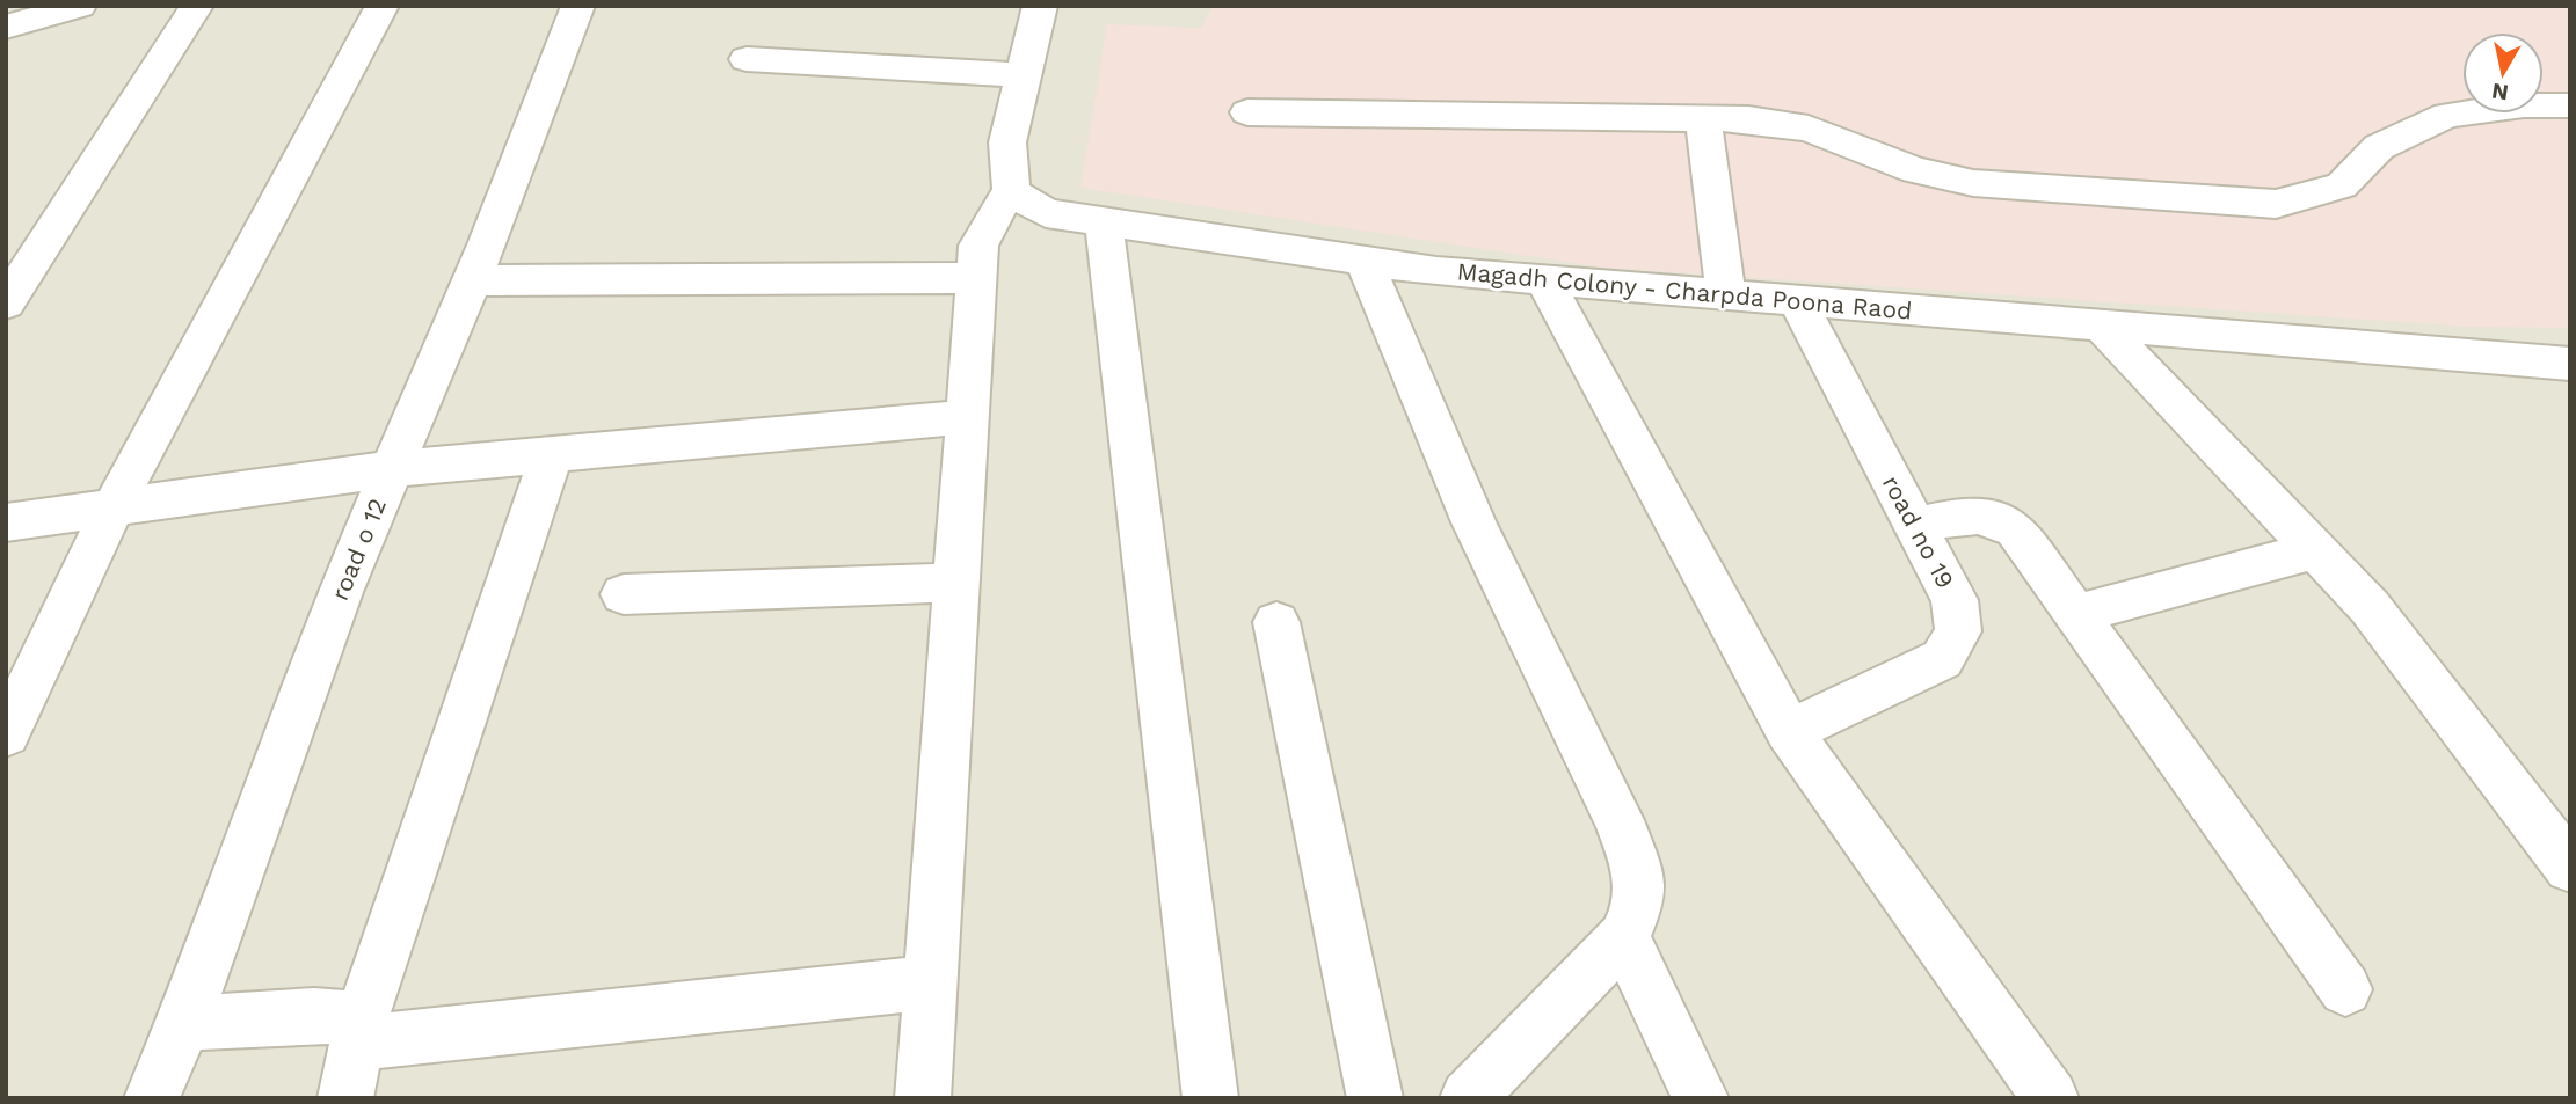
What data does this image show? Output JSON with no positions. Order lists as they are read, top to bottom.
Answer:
{
  "streets": {
    "street": ["Magadh Colony - Charpda Poona Raod", "road no 19", "road o 12"]
  },
  "crossings": [
    ["Magadh Colony - Charpda Poona Raod", "road no 19"]
  ],
  "north": "bottom"
}
